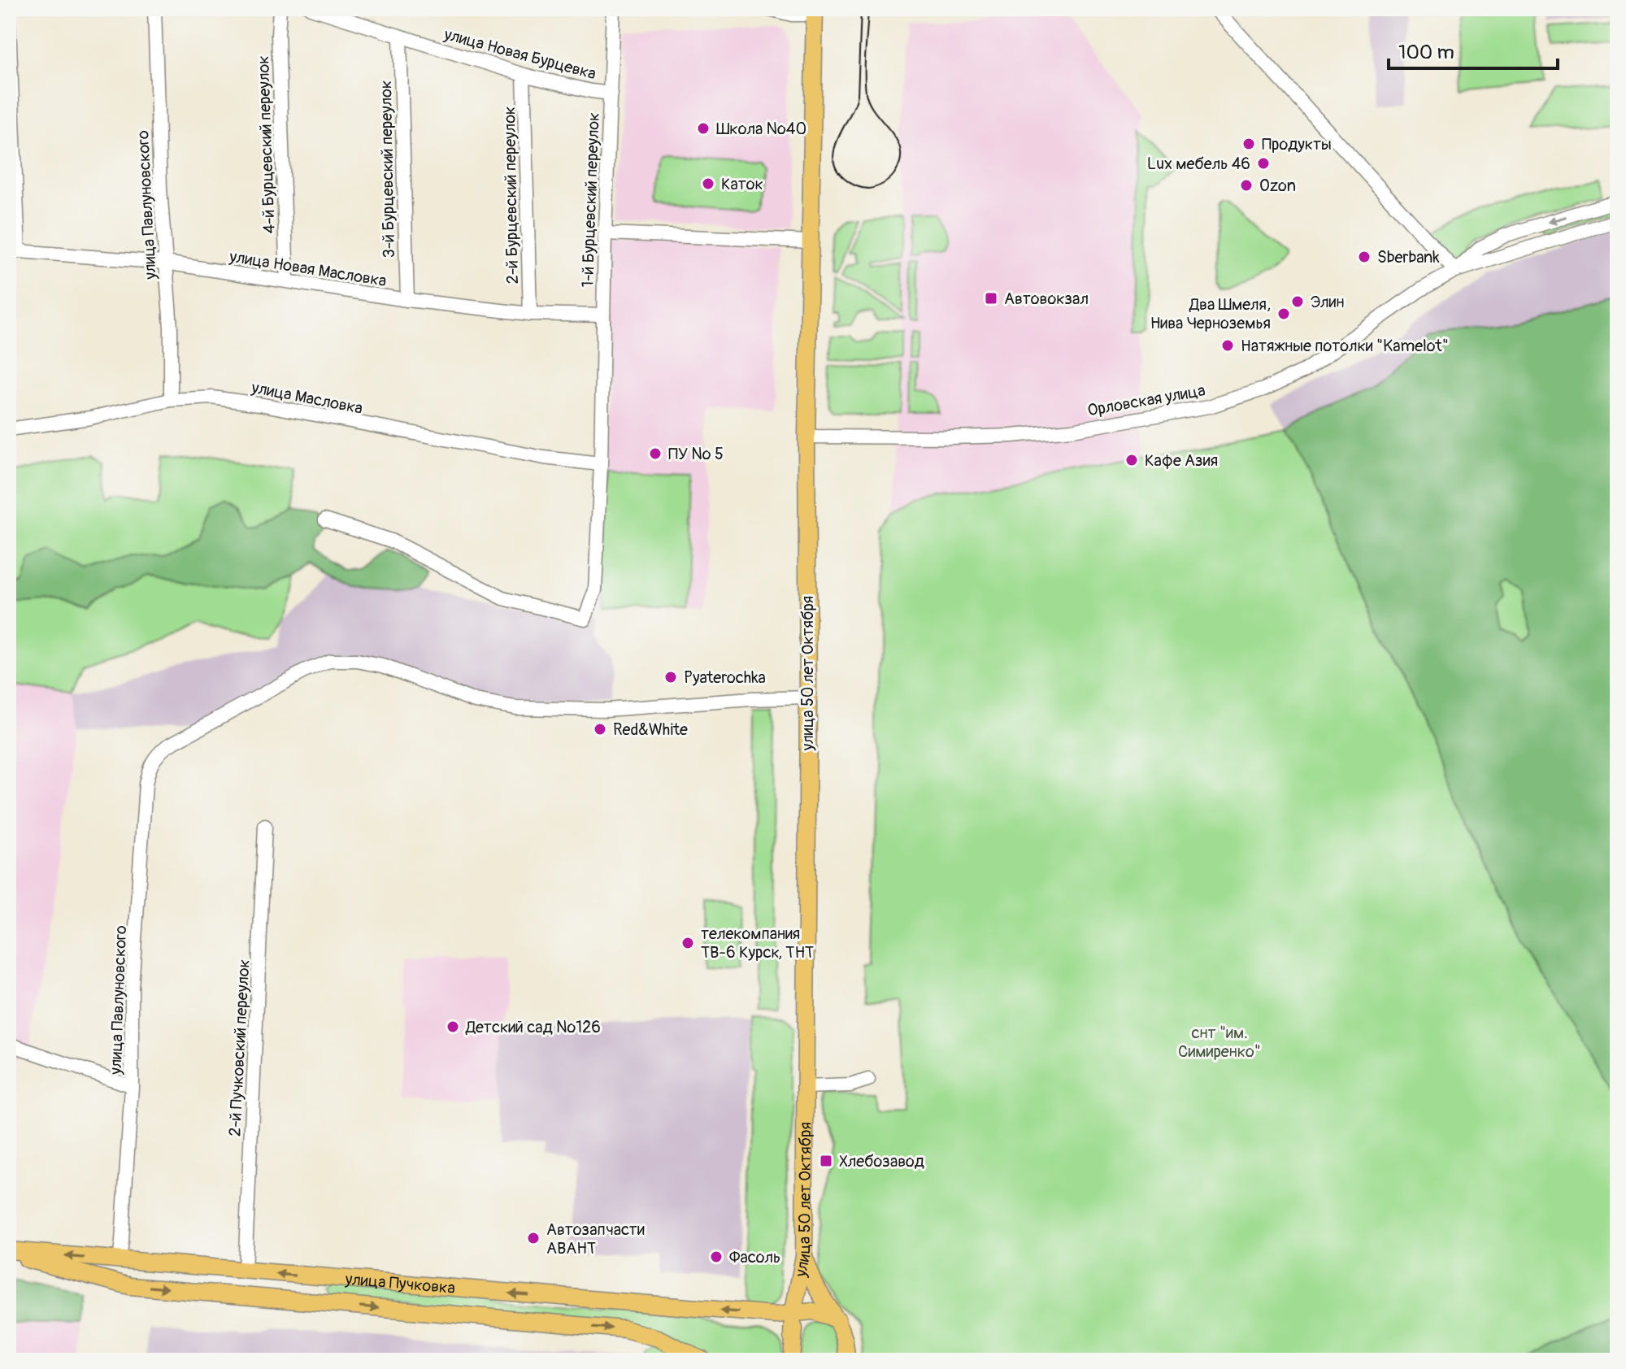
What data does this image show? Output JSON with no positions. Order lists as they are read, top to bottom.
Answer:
{
  "streets": {
    "main road": ["улица 50 лет Октября", "улица Пучковка"],
    "street": [
      "улица Новая Бурцевка",
      "4-й Бурцевский переулок",
      "3-й Бурцевский переулок",
      "2-й Бурцевский переулок",
      "1-й Бурцевский переулок",
      "улица Павлуновского",
      "улица Новая Масловка",
      "улица Масловка",
      "Орловская улица",
      "2-й Пучковский переулок"
    ]
  },
  "crossings": [
    ["улица Новая Бурцевка", "3-й Бурцевский переулок"],
    ["улица Новая Бурцевка", "2-й Бурцевский переулок"],
    ["улица Новая Бурцевка", "1-й Бурцевский переулок"],
    ["4-й Бурцевский переулок", "улица Новая Масловка"],
    ["3-й Бурцевский переулок", "улица Новая Масловка"],
    ["2-й Бурцевский переулок", "улица Новая Масловка"],
    ["1-й Бурцевский переулок", "улица Новая Масловка"],
    ["1-й Бурцевский переулок", "улица Масловка"],
    ["улица Павлуновского", "улица Новая Масловка"],
    ["улица Павлуновского", "улица Масловка"],
    ["улица Павлуновского", "улица 50 лет Октября"],
    ["улица Павлуновского", "улица Пучковка"],
    ["Орловская улица", "улица 50 лет Октября"],
    ["улица 50 лет Октября", "улица Пучковка"],
    ["2-й Пучковский переулок", "улица Пучковка"]
  ],
  "parks": ["снт \"им. Симиренко\""],
  "places": {
    "other": [
      "Школа №40",
      "Продукты",
      "Lux мебель 46",
      "Каток",
      "Ozon",
      "Sberbank",
      "Элин",
      "Два Шмеля, Нива Черноземья",
      "Натяжные потолки \"Kamelot\"",
      "ПУ № 5",
      "Кафе Азия",
      "Pyaterochka",
      "Red&White",
      "телекомпания ТВ-6 Курск, ТНТ",
      "Детский сад №126",
      "Автозапчасти АВАНТ",
      "Фасоль"
    ],
    "transit": ["Автовокзал", "Хлебозавод"]
  },
  "scale_bar": "100 m"
}
